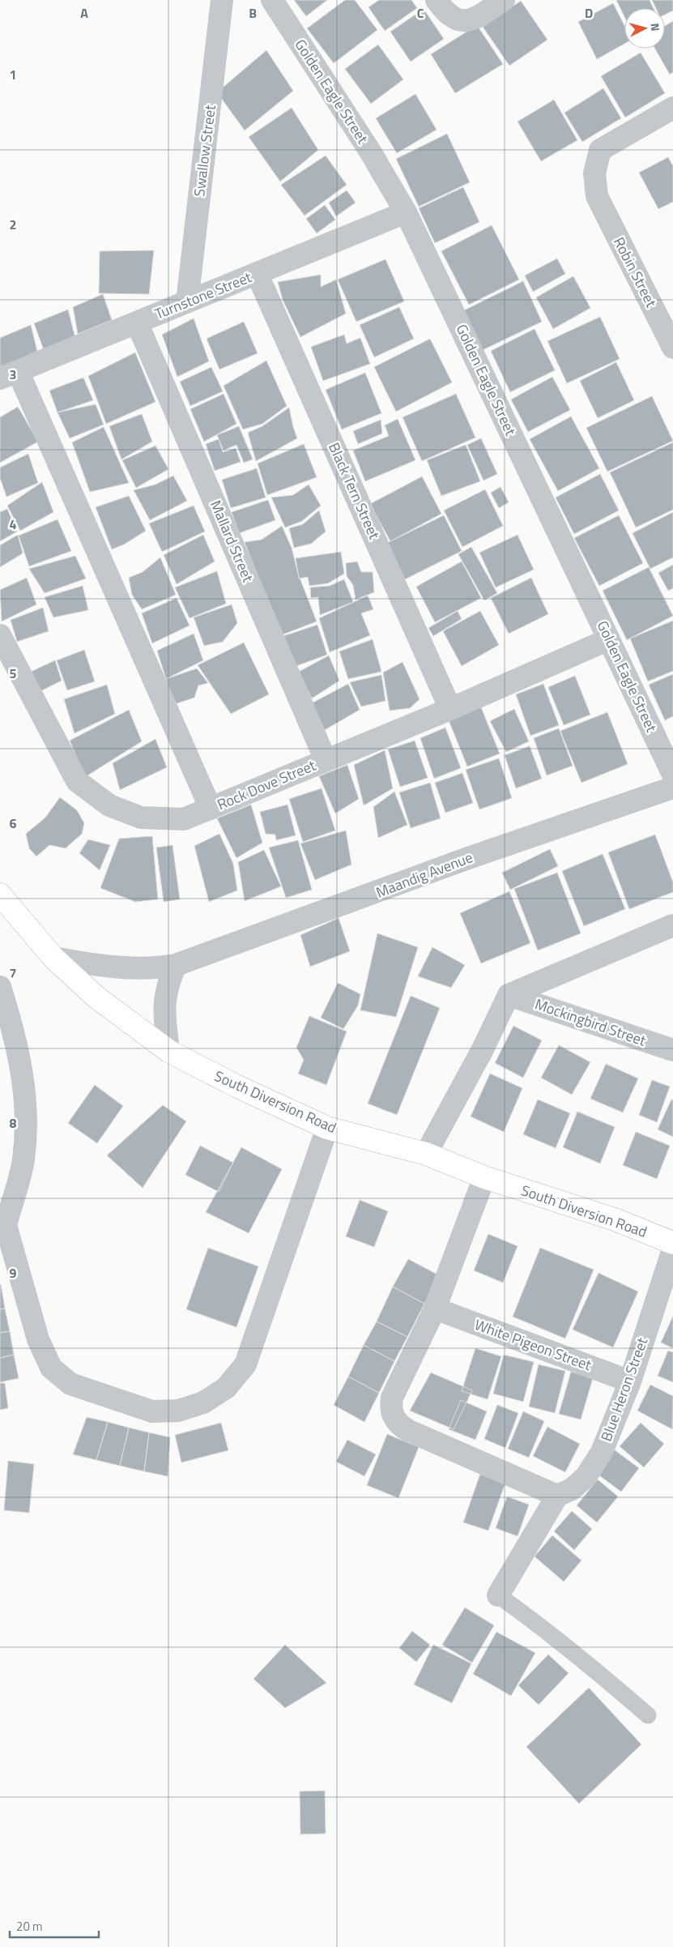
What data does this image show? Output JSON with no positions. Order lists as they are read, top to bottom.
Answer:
{
  "streets": {
    "main road": ["South Diversion Road"],
    "street": [
      "Golden Eagle Street",
      "Swallow Street",
      "Robin Street",
      "Turnstone Street",
      "Black Tern Street",
      "Mallard Street",
      "Rock Dove Street",
      "Maandig Avenue",
      "Mockingbird Street",
      "White Pigeon Street",
      "Blue Heron Street"
    ]
  },
  "crossings": [
    ["Golden Eagle Street", "Turnstone Street"],
    ["Golden Eagle Street", "Rock Dove Street"],
    ["Swallow Street", "Turnstone Street"],
    ["Turnstone Street", "Black Tern Street"],
    ["Turnstone Street", "Mallard Street"],
    ["Black Tern Street", "Rock Dove Street"],
    ["Mallard Street", "Rock Dove Street"],
    ["Maandig Avenue", "South Diversion Road"],
    ["White Pigeon Street", "Blue Heron Street"]
  ],
  "scale_bar": "20 m",
  "north": "right",
  "grid": {
    "columns": [
      "A",
      "B",
      "C",
      "D"
    ],
    "rows": [
      "1",
      "2",
      "3",
      "4",
      "5",
      "6",
      "7",
      "8",
      "9"
    ]
  }
}
